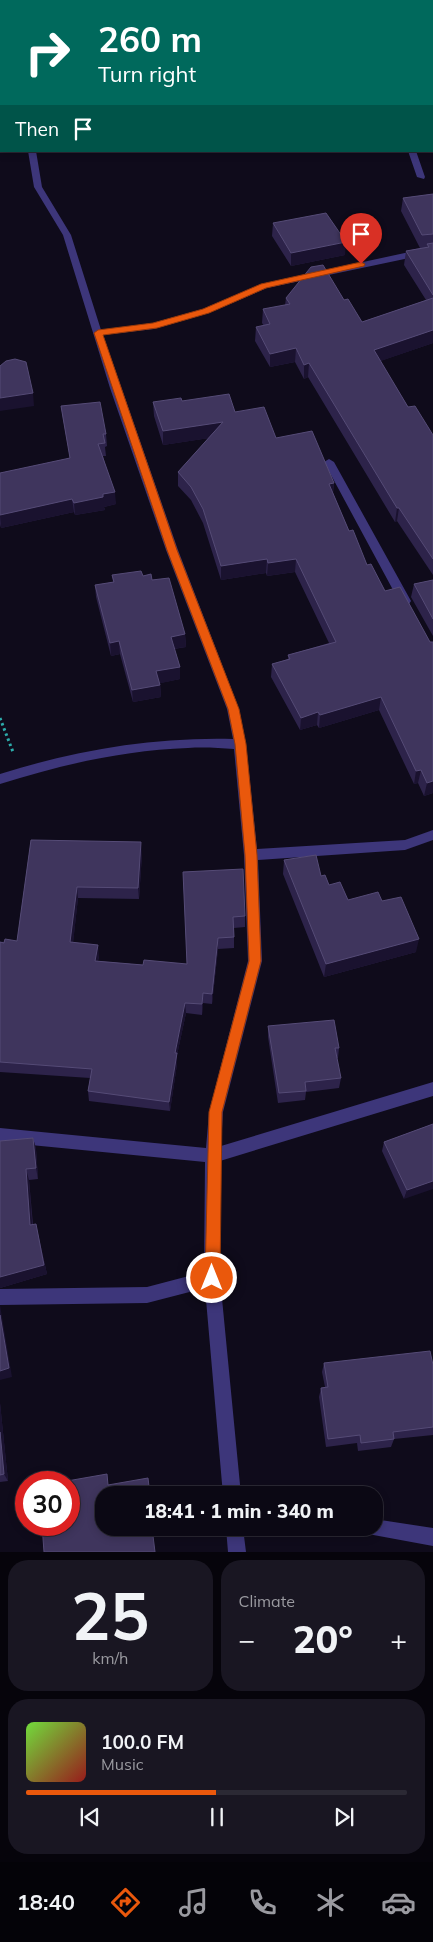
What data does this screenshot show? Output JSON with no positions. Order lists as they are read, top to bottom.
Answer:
{
  "page": {
    "turn": ["260 m", "Turn right"],
    "then": "Then",
    "limit": "30",
    "trip": "18:41 · 1 min · 340 m",
    "tile": [
      ["25", "km/h"],
      "Climate"
    ],
    "heat": ["−", "20°", "+"],
    "song": ["100.0 FM", "Music"],
    "tabs": "18:40"
  }
}
